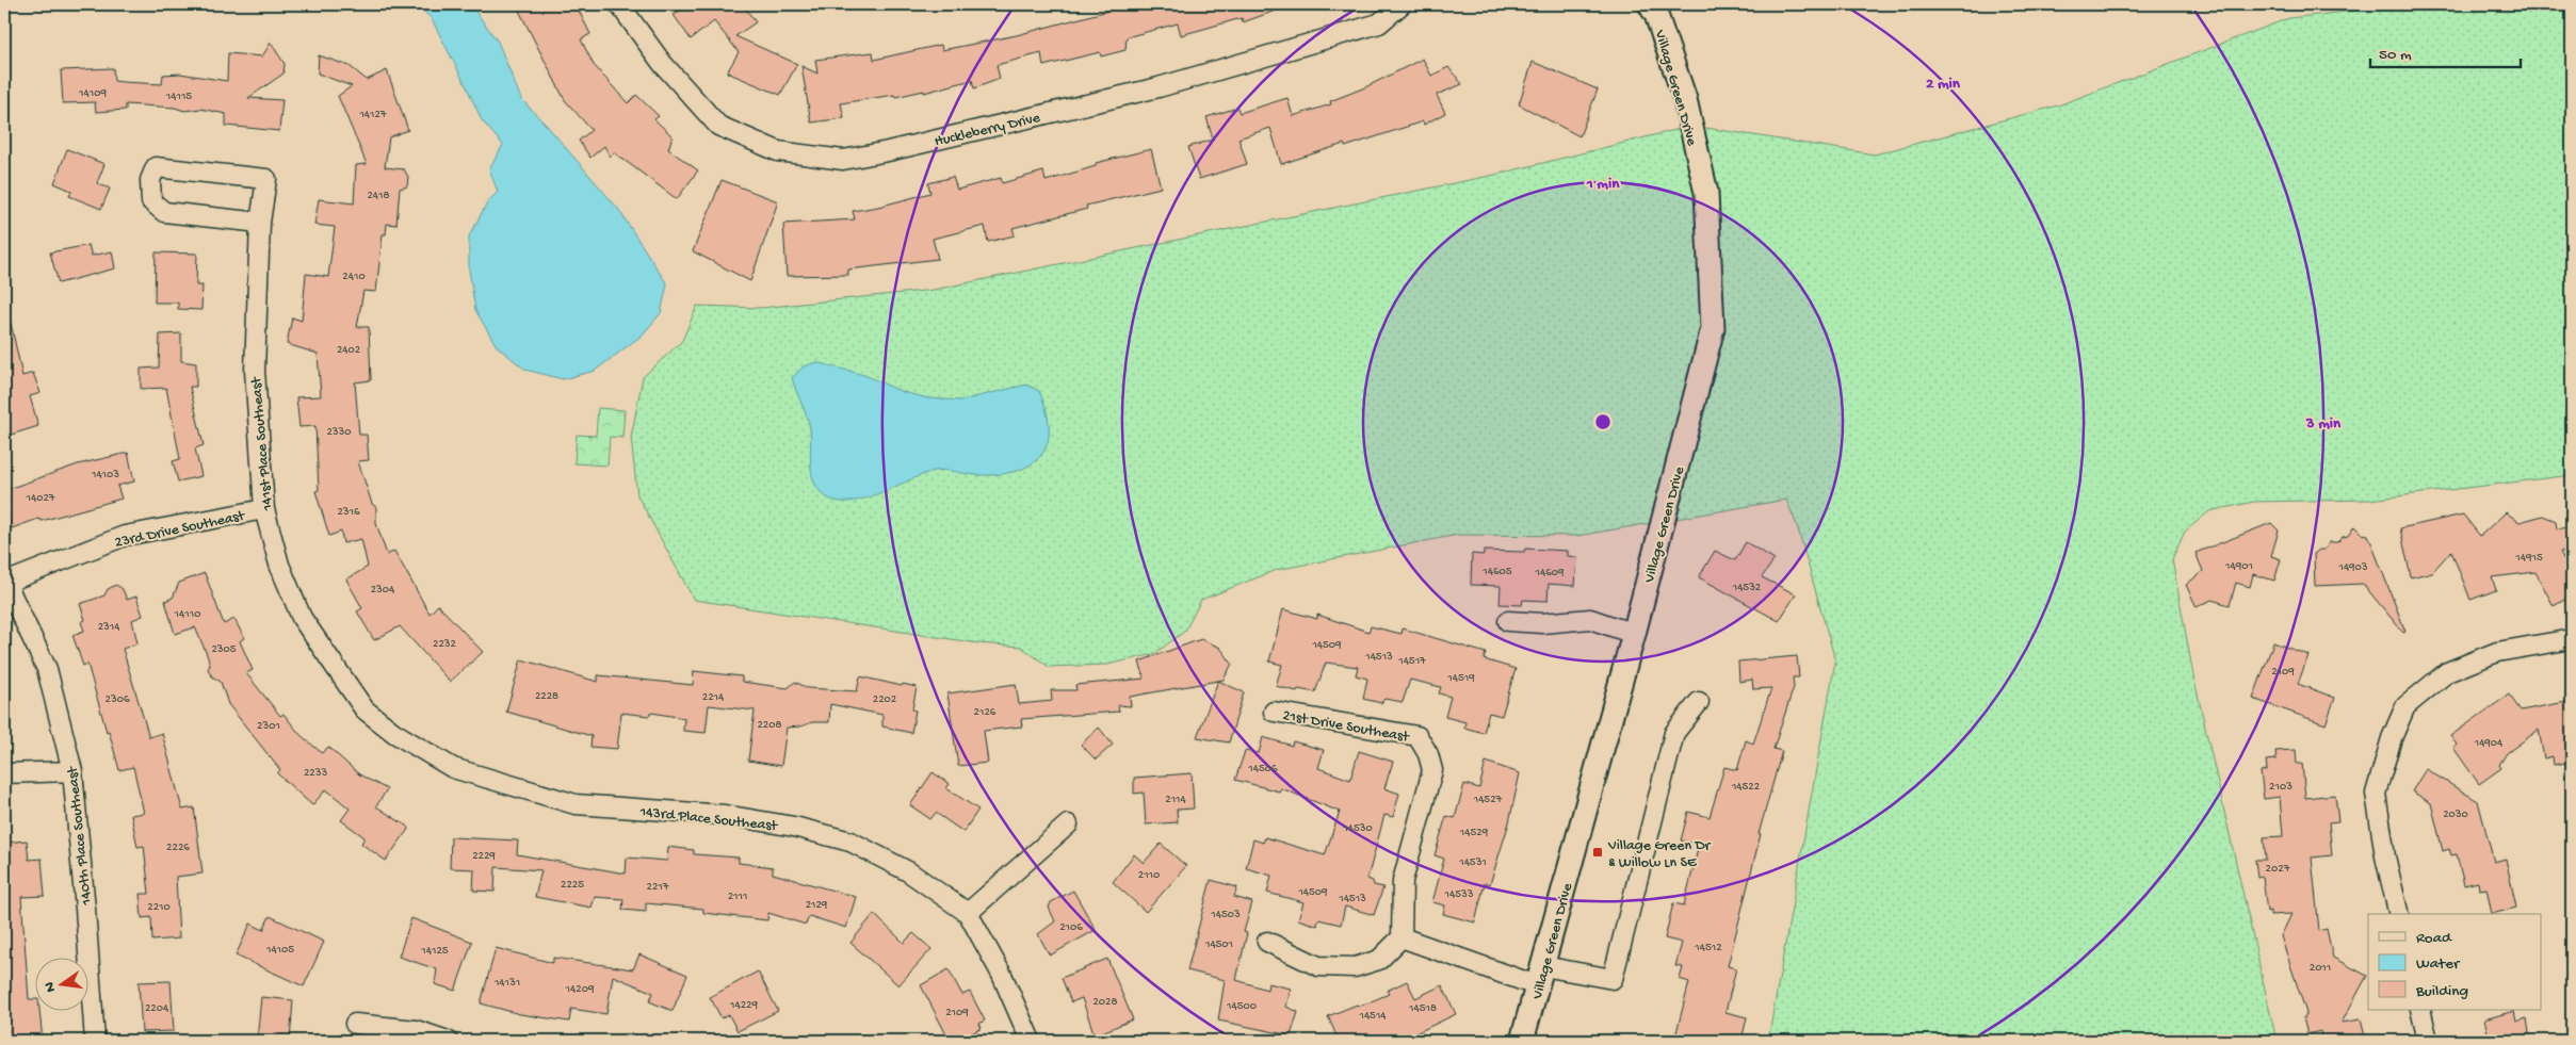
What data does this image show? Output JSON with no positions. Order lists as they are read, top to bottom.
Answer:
{
  "streets": {
    "street": [
      "Village Green Drive",
      "Huckleberry Drive",
      "141st Place Southeast",
      "23rd Drive Southeast",
      "21st Drive Southeast",
      "143rd Place Southeast",
      "140th Place Southeast"
    ]
  },
  "crossings": [
    ["141st Place Southeast", "23rd Drive Southeast"],
    ["141st Place Southeast", "143rd Place Southeast"],
    ["23rd Drive Southeast", "140th Place Southeast"]
  ],
  "places": {
    "transit": ["Village Green Dr & Willow Ln SE"]
  },
  "house_numbers": [
    "14109",
    "14115",
    "14127",
    "2418",
    "2410",
    "2402",
    "2330",
    "14103",
    "14027",
    "2316",
    "14915",
    "14901",
    "14903",
    "14605",
    "14609",
    "14532",
    "2304",
    "14110",
    "2314",
    "2232",
    "14509",
    "2305",
    "14513",
    "14517",
    "2109",
    "14519",
    "2228",
    "2214",
    "2306",
    "2202",
    "2126",
    "2208",
    "2301",
    "14904",
    "14506",
    "2233",
    "14522",
    "2103",
    "2114",
    "14527",
    "2030",
    "14530",
    "14529",
    "2226",
    "2229",
    "14531",
    "2027",
    "2110",
    "2225",
    "2217",
    "14509",
    "14533",
    "2111",
    "14513",
    "2129",
    "2210",
    "14503",
    "2106",
    "14501",
    "14512",
    "14105",
    "14125",
    "2011",
    "14131",
    "14209",
    "2028",
    "14229",
    "14500",
    "2204",
    "14518",
    "2109",
    "14514"
  ],
  "legend": ["Road", "Water", "Building"],
  "scale_bar": "50 m",
  "north": "left",
  "rings": ["2 min", "1 min", "3 min"]
}
